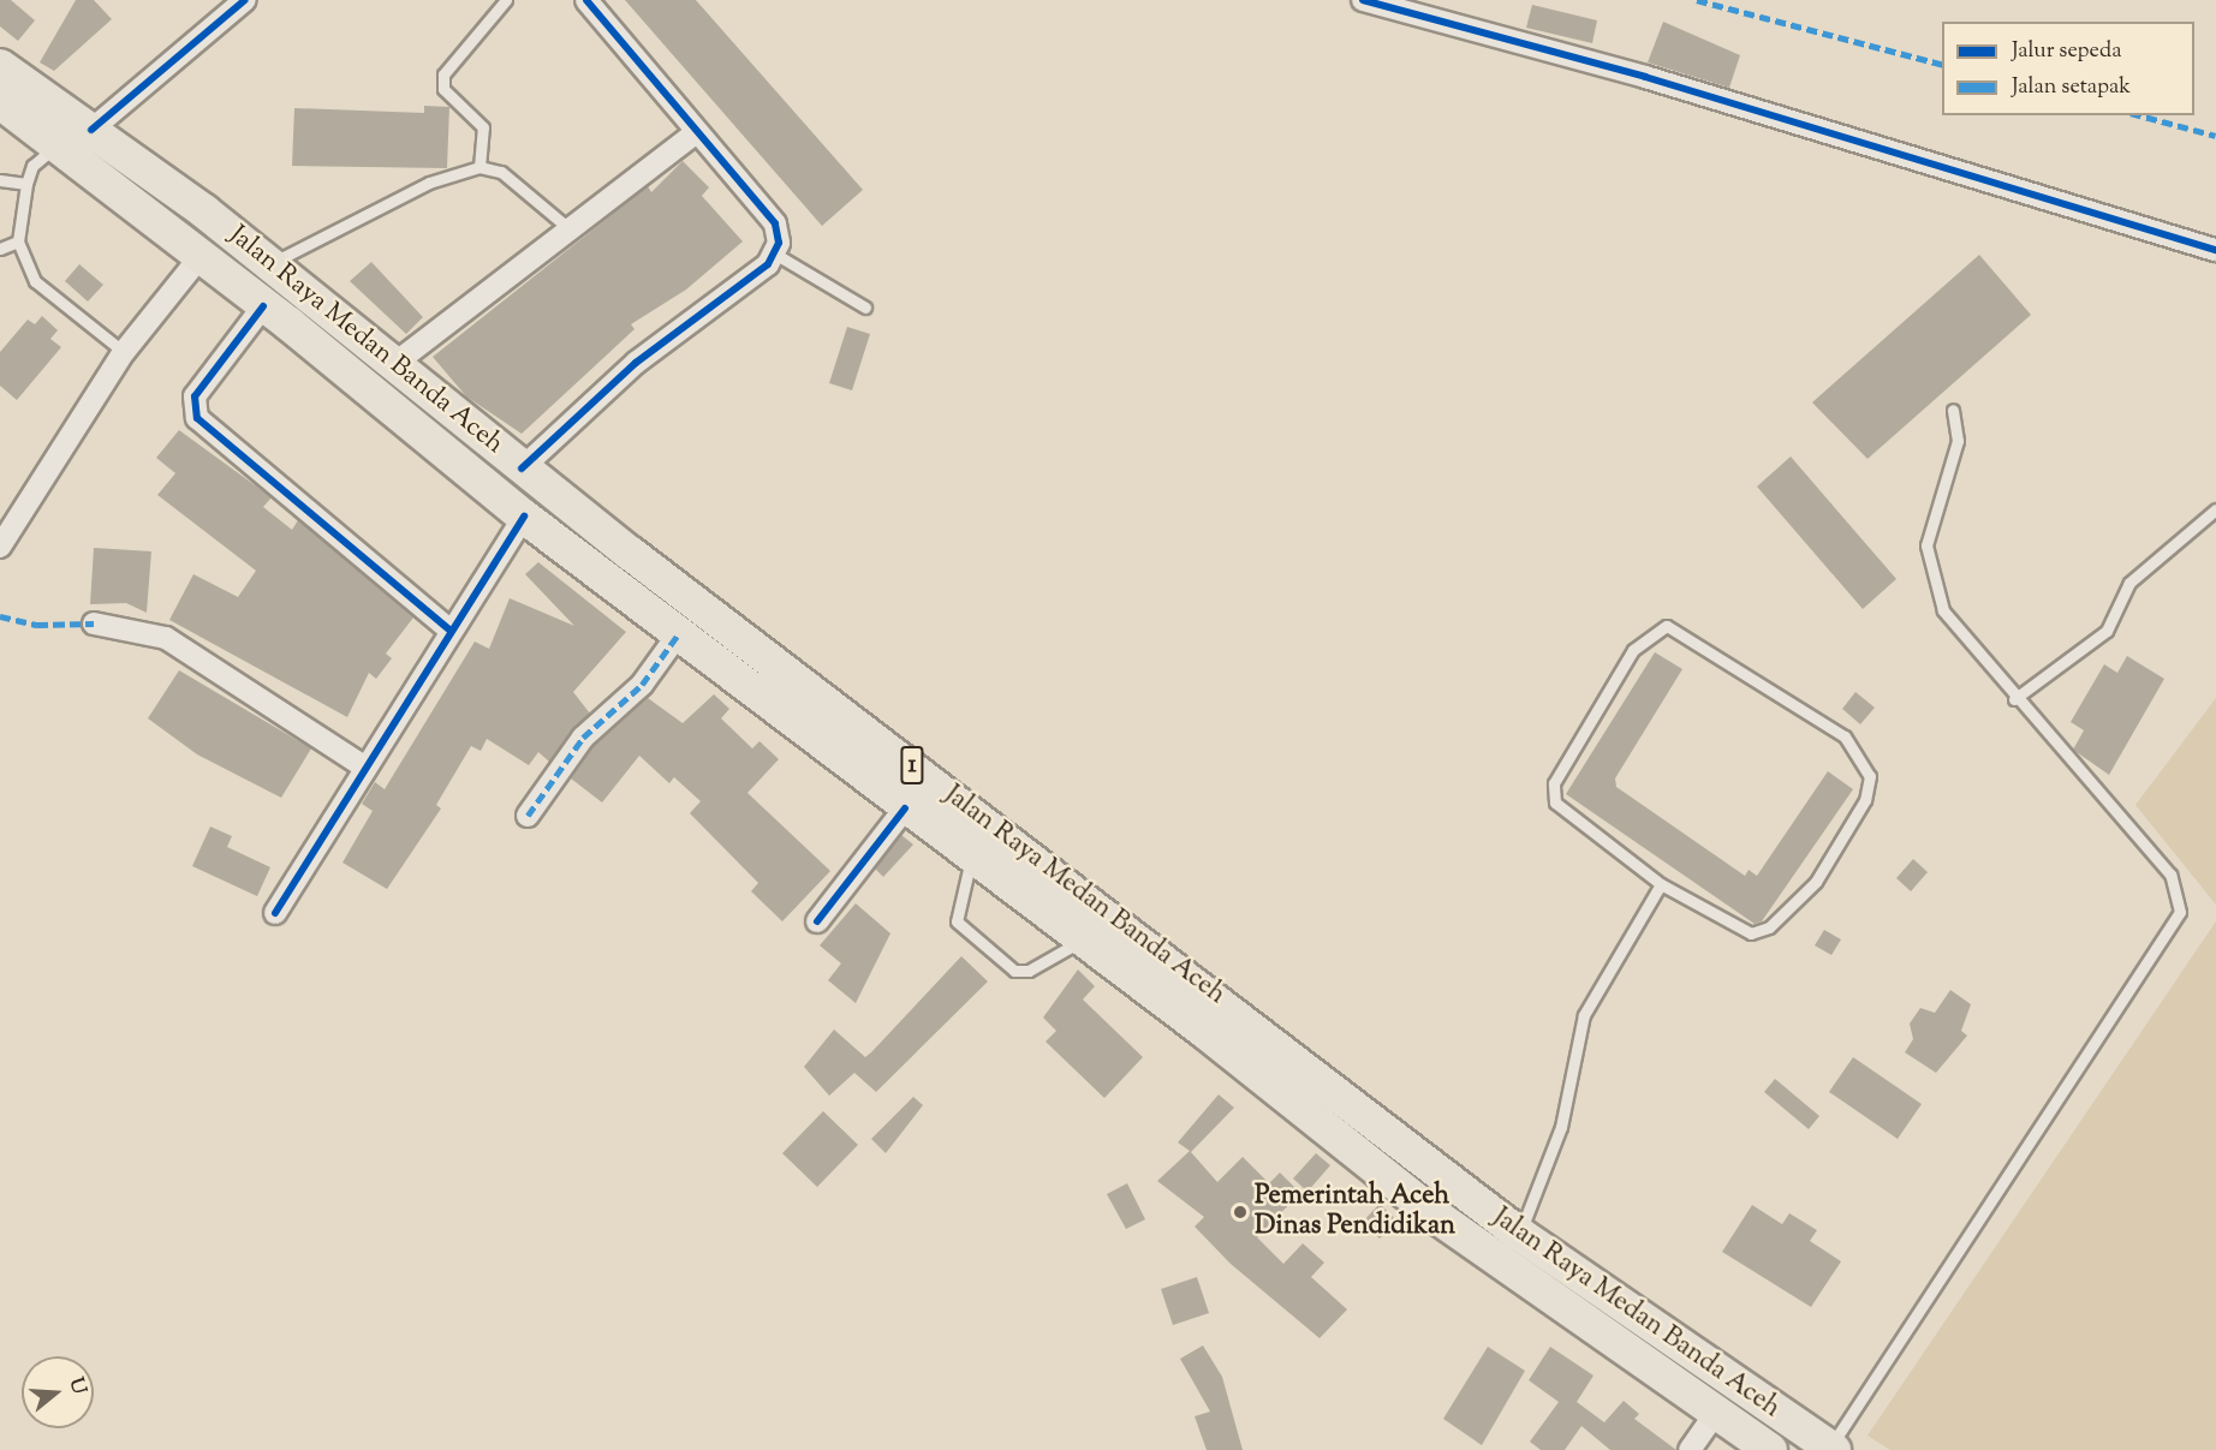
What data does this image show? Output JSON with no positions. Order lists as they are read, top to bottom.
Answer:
{
  "streets": {
    "highway": ["Jalan Raya Medan Banda Aceh", "1"]
  },
  "places": ["Pemerintah Aceh Dinas Pendidikan"],
  "legend": ["Jalur sepeda", "Jalan setapak"],
  "north": "right"
}
